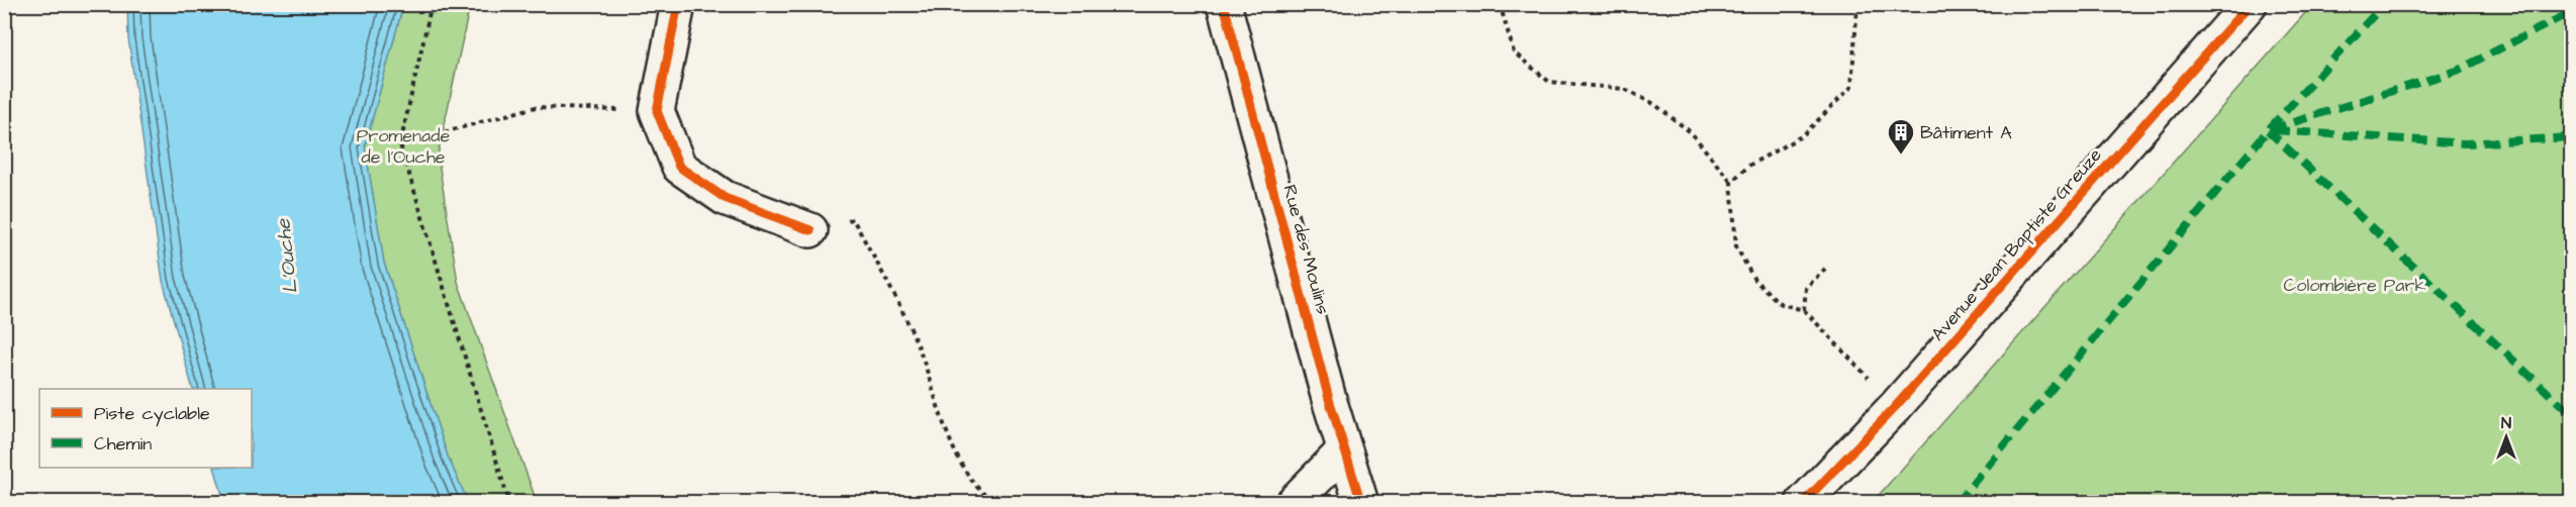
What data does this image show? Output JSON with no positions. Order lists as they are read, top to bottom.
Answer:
{
  "streets": {
    "street": ["Avenue Jean Baptiste Greuze", "Rue des Moulins"]
  },
  "water": ["L'Ouche"],
  "parks": ["Promenade de l'Ouche", "Colombière Park"],
  "places": {
    "building": ["Bâtiment A"]
  },
  "legend": ["Piste cyclable", "Chemin"],
  "north": "top"
}
